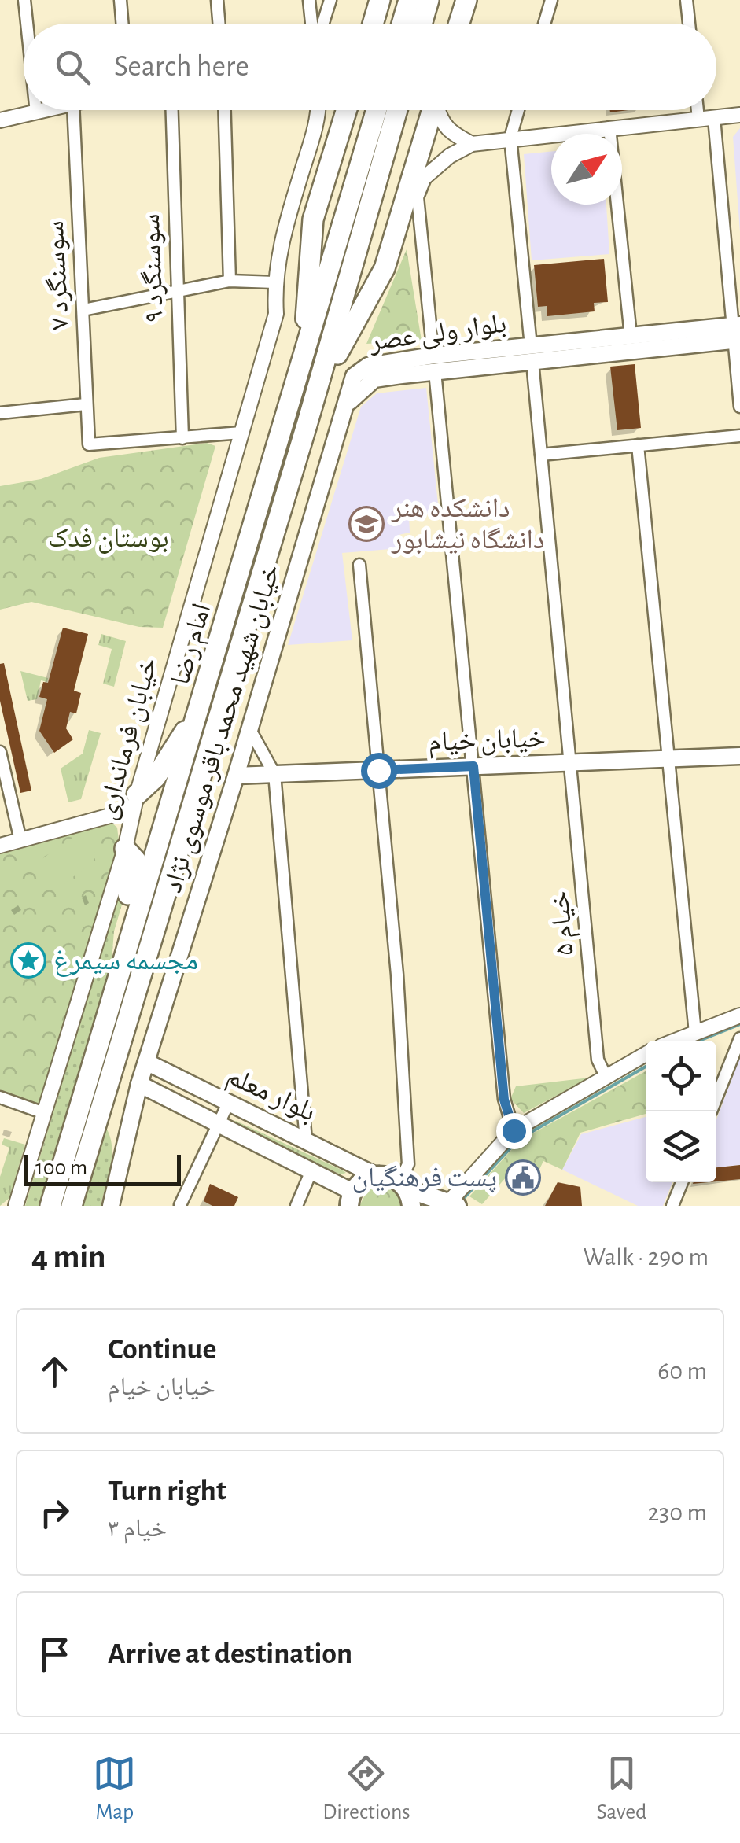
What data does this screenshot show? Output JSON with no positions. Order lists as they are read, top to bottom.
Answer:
{
  "streets": {
    "highway": ["امام رضا"],
    "main road": [
      "بلوار ولی عصر",
      "خیابان شهید محمد باقر موسوی نژاد",
      "خیابان خیام",
      "بلوار معلم"
    ],
    "street": [
      "سوسنگرد ۹",
      "سوسنگرد ۷",
      "خیابان فرمانداری",
      "خیام ۵"
    ]
  },
  "crossings": [
    ["سوسنگرد ۹", "سوسنگرد ۷"],
    ["بلوار ولی عصر", "خیابان شهید محمد باقر موسوی نژاد"],
    ["بلوار ولی عصر", "خیام ۵"],
    ["خیابان شهید محمد باقر موسوی نژاد", "خیابان خیام"],
    ["خیابان شهید محمد باقر موسوی نژاد", "بلوار معلم"],
    ["خیابان خیام", "خیام ۵"]
  ],
  "parks": ["بوستان فدک"],
  "places": {
    "school or university": ["دانشکده هنر دانشگاه نیشابور"],
    "place": ["مجسمه سیمرغ"],
    "public building": ["پست فرهنگیان"]
  },
  "scale_bar": "100 m",
  "north": "top right",
  "page": {
    "search": "Search here",
    "scale": "100 m",
    "heading": ["4 min", "Walk · 290 m"],
    "list": [
      ["Continue", "خیابان خیام", "60 m"],
      ["Turn right", "خیام ۳", "230 m"],
      "Arrive at destination"
    ],
    "nav": ["Map", "Directions", "Saved"]
  }
}
